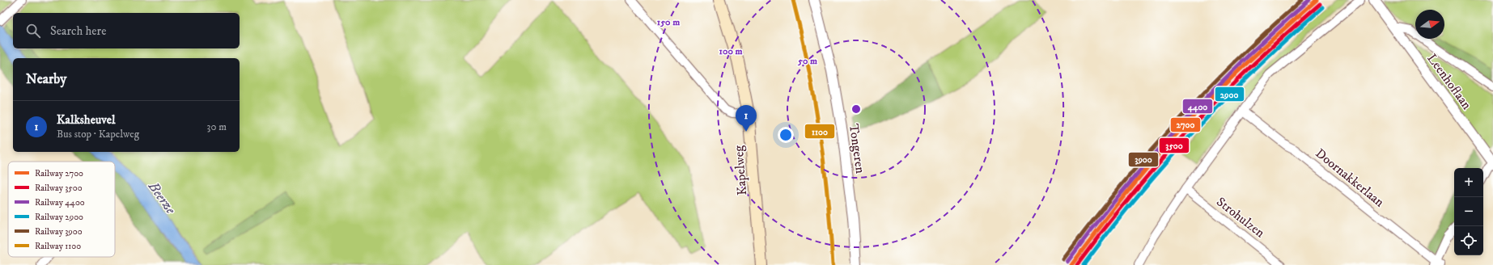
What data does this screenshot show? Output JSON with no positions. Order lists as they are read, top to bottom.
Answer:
{
  "streets": {
    "main road": ["Kapelweg"],
    "street": [
      "Leenhoflaan",
      "Tongeren",
      "Doornakkerlaan",
      "Strohulzen"
    ]
  },
  "water": ["Beerze"],
  "lines": [
    "rail line 2700",
    "rail line 4400",
    "rail line 3900",
    "rail line 1100",
    "rail line 3500",
    "rail line 2900"
  ],
  "legend": [
    "Railway 2700",
    "Railway 3500",
    "Railway 4400",
    "Railway 2900",
    "Railway 3900",
    "Railway 1100"
  ],
  "north": "right",
  "page": {
    "search": "Search here",
    "heading": "Nearby",
    "list": [
      {
        "mark": "1",
        "name": "Kalksheuvel",
        "note": "Bus stop · Kapelweg",
        "value": "30 m"
      }
    ],
    "pins": "1",
    "map_buttons": ["+", "−"]
  },
  "rings": ["150 m", "100 m", "50 m"]
}
